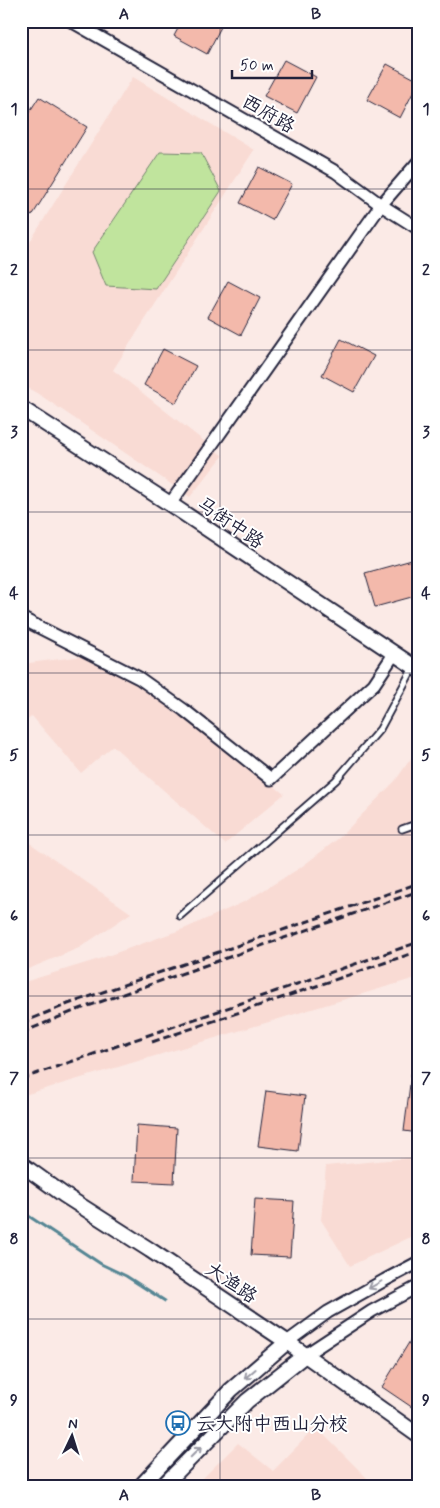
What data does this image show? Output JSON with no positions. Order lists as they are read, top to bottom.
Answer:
{
  "streets": {
    "street": ["西府路", "马街中路", "大渔路"]
  },
  "places": {
    "bus stop": ["云大附中西山分校"]
  },
  "scale_bar": "50 m",
  "north": "top",
  "grid": {
    "columns": ["A", "B"],
    "rows": [
      "1",
      "2",
      "3",
      "4",
      "5",
      "6",
      "7",
      "8",
      "9"
    ]
  }
}
